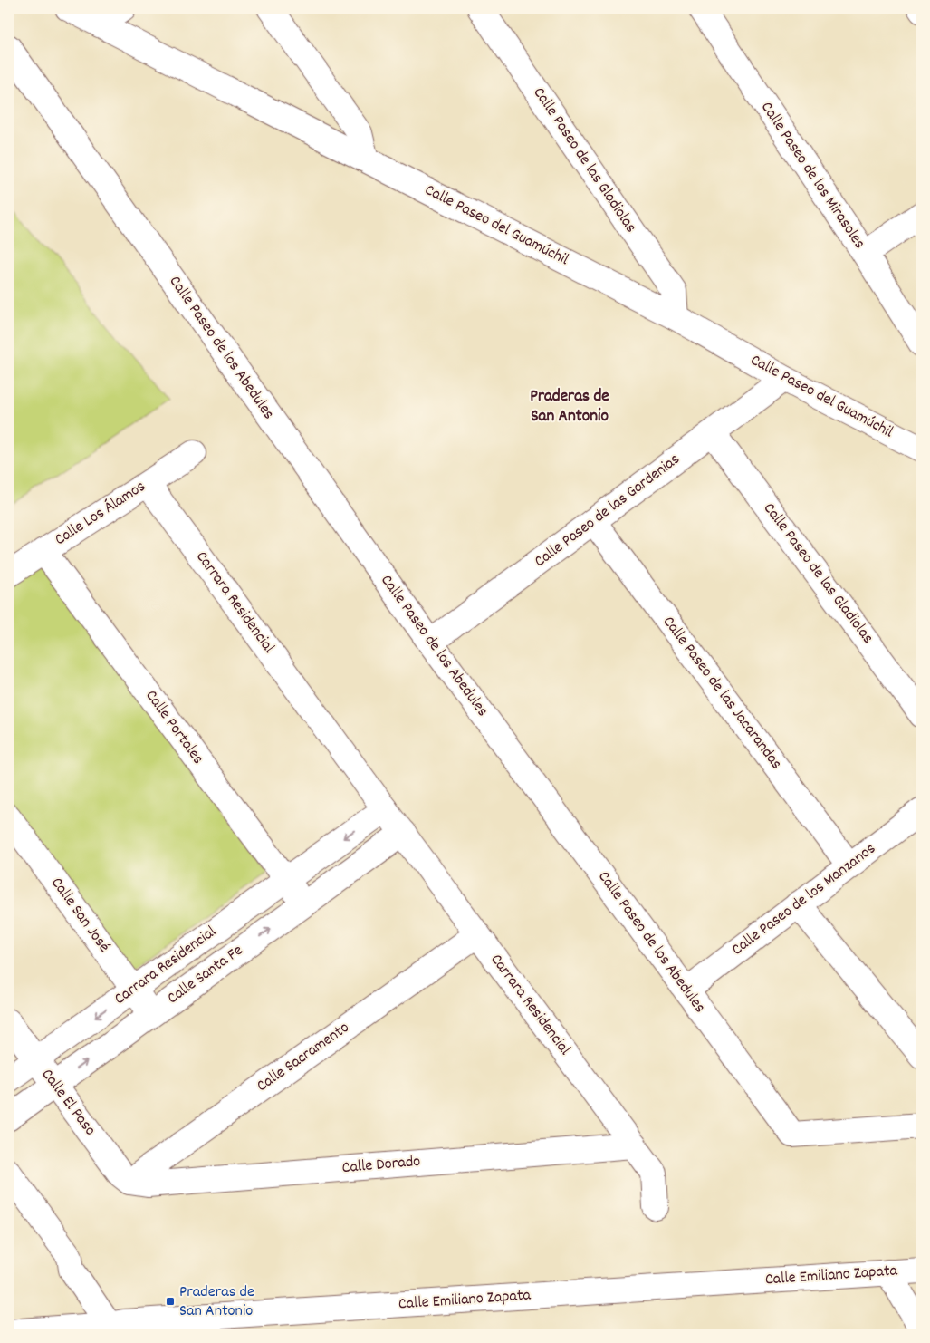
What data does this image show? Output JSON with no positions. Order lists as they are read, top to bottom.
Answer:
{
  "streets": {
    "street": [
      "Calle Paseo de las Gladiolas",
      "Calle Paseo de los Mirasoles",
      "Calle Paseo del Guamúchil",
      "Calle Paseo de los Abedules",
      "Calle Paseo de las Gardenias",
      "Calle Los Álamos",
      "Carrara Residencial",
      "Calle Paseo de las Jacarandas",
      "Calle Portales",
      "Calle Paseo de los Manzanos",
      "Calle San José",
      "Calle Santa Fe",
      "Calle Sacramento",
      "Calle El Paso",
      "Calle Dorado",
      "Calle Emiliano Zapata"
    ]
  },
  "crossings": [
    ["Calle Paseo de las Gladiolas", "Calle Paseo del Guamúchil"],
    ["Calle Paseo de las Gladiolas", "Calle Paseo de las Gardenias"],
    ["Calle Paseo del Guamúchil", "Calle Paseo de las Gardenias"],
    ["Calle Paseo de los Abedules", "Calle Paseo de las Gardenias"],
    ["Calle Paseo de los Abedules", "Calle Paseo de los Manzanos"],
    ["Calle Paseo de las Gardenias", "Calle Paseo de las Jacarandas"],
    ["Calle Los Álamos", "Carrara Residencial"],
    ["Calle Los Álamos", "Calle Portales"],
    ["Carrara Residencial", "Calle Portales"],
    ["Carrara Residencial", "Calle San José"],
    ["Carrara Residencial", "Calle Santa Fe"],
    ["Carrara Residencial", "Calle Sacramento"],
    ["Carrara Residencial", "Calle El Paso"],
    ["Carrara Residencial", "Calle Dorado"],
    ["Calle Paseo de las Jacarandas", "Calle Paseo de los Manzanos"],
    ["Calle Portales", "Calle Santa Fe"],
    ["Calle San José", "Calle Santa Fe"],
    ["Calle Santa Fe", "Calle El Paso"],
    ["Calle Sacramento", "Calle El Paso"],
    ["Calle Sacramento", "Calle Dorado"],
    ["Calle El Paso", "Calle Dorado"]
  ],
  "one_way": ["Calle Santa Fe"],
  "districts": ["Praderas de San Antonio"],
  "places": {
    "transit": ["Praderas de San Antonio"]
  }
}
